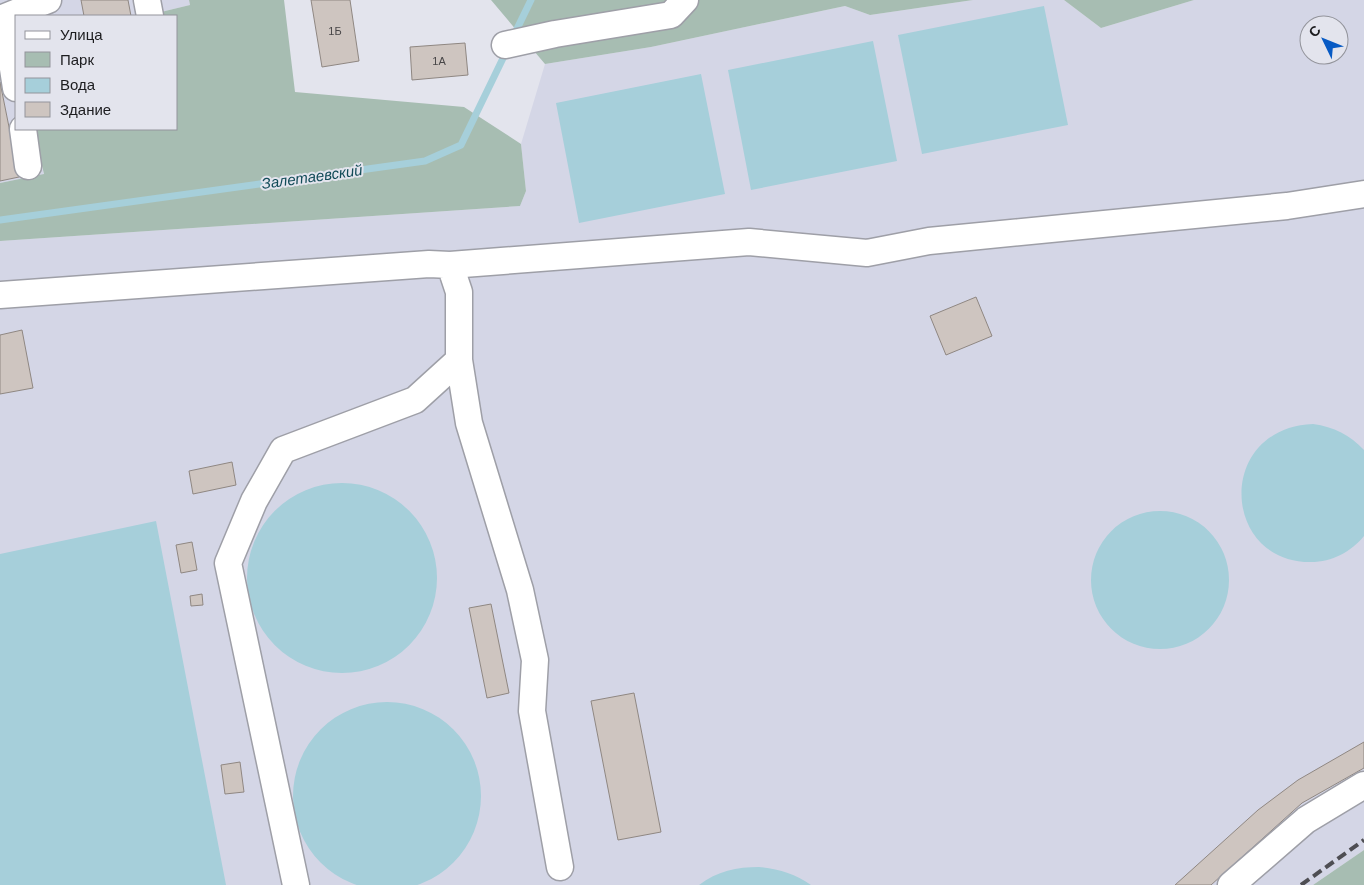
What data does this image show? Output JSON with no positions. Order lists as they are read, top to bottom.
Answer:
{
  "water": ["Залетаевский"],
  "house_numbers": ["1Б", "1А"],
  "legend": [
    "Улица",
    "Парк",
    "Вода",
    "Здание"
  ],
  "north": "top left"
}
